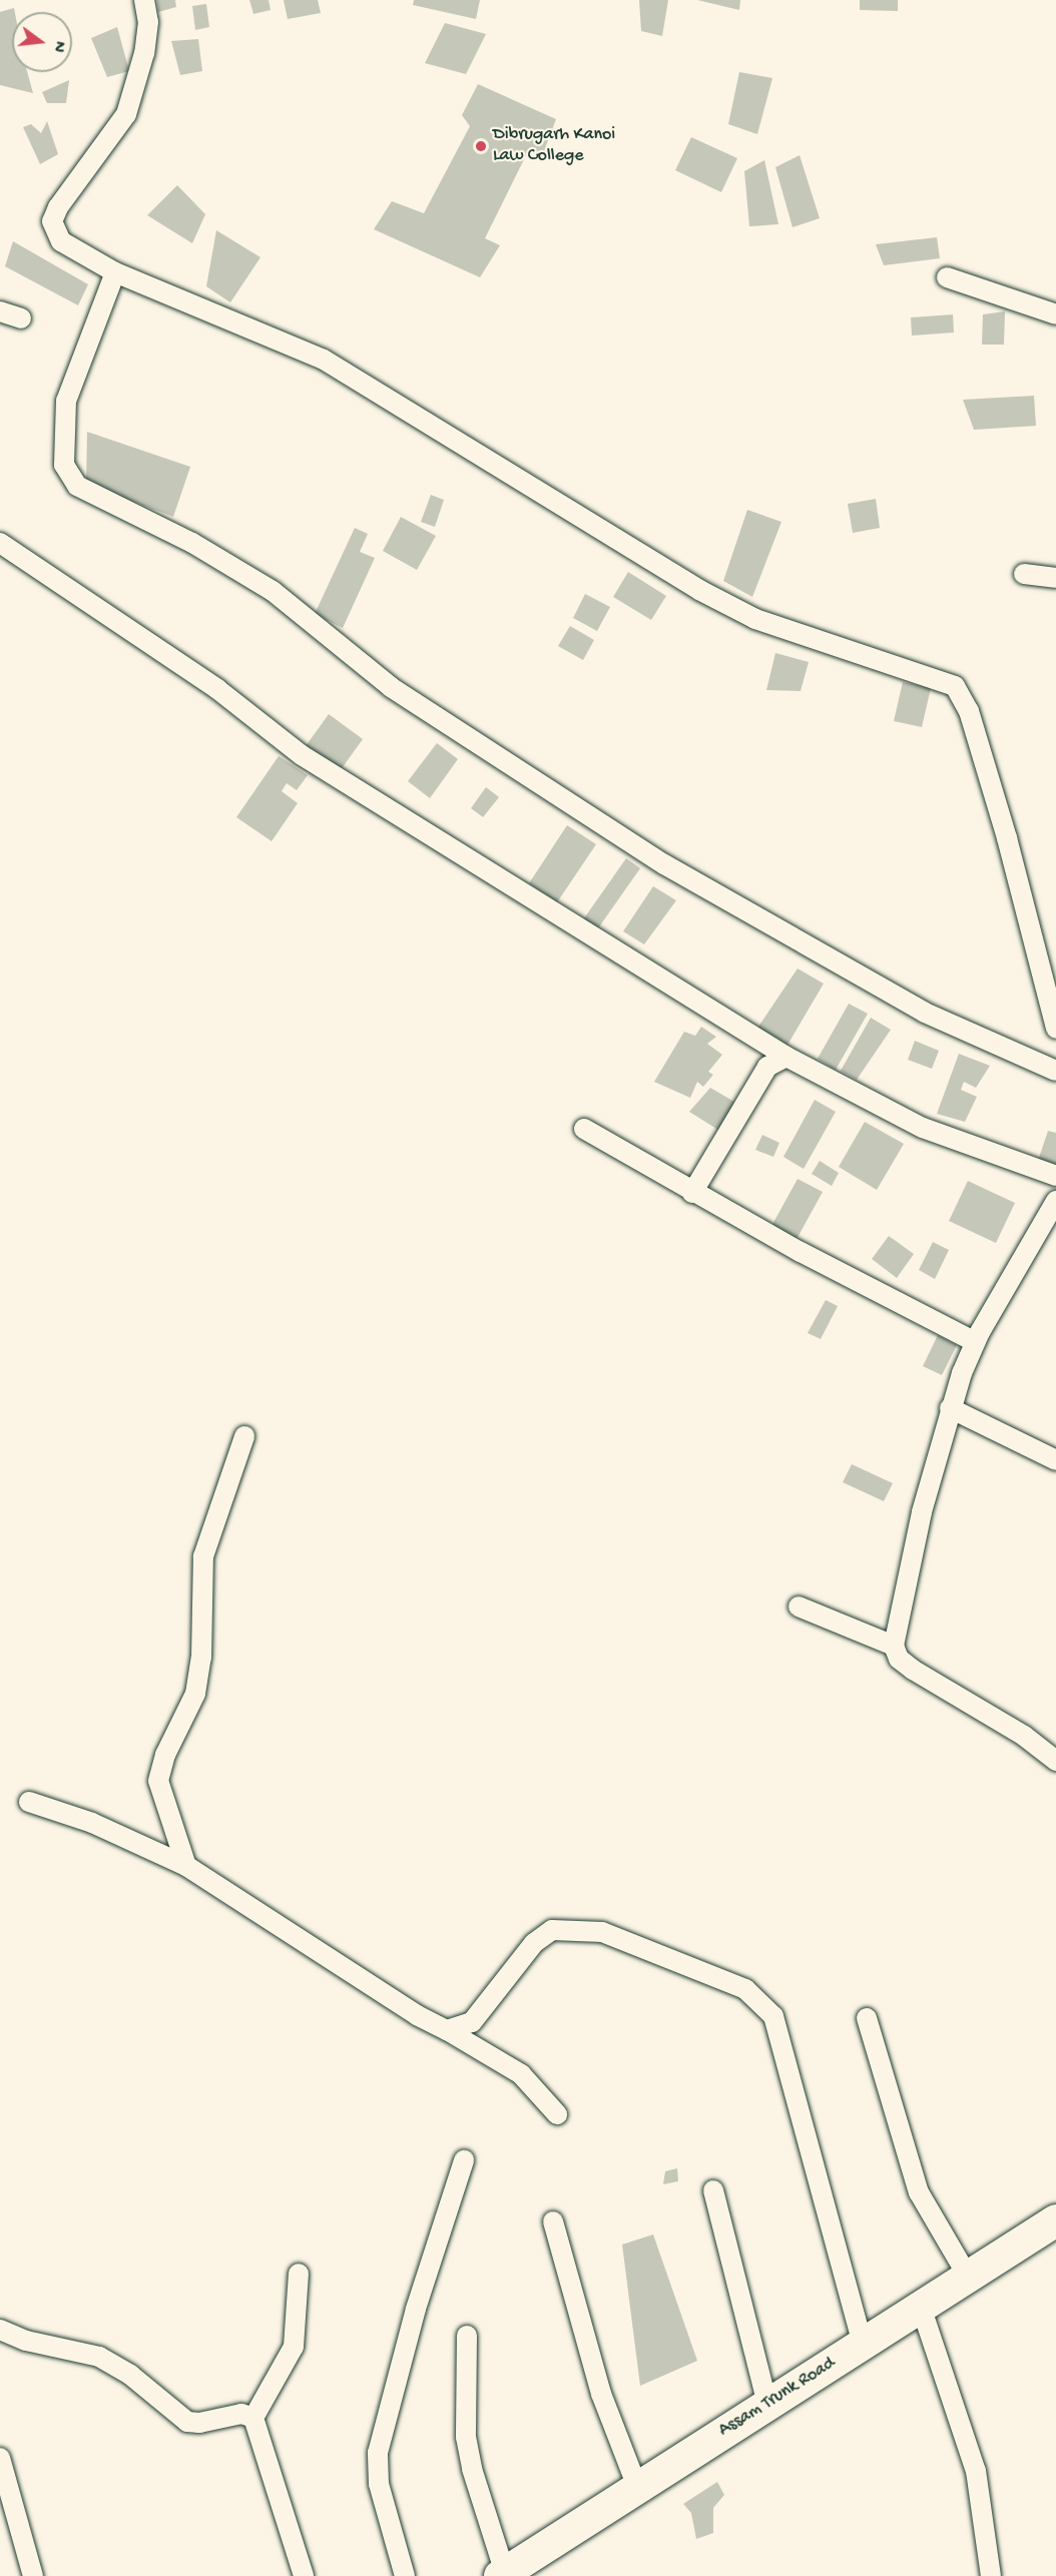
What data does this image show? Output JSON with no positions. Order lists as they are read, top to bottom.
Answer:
{
  "streets": {
    "main road": ["Assam Trunk Road"]
  },
  "places": ["Dibrugarh Kanoi Law College"],
  "north": "right"
}
